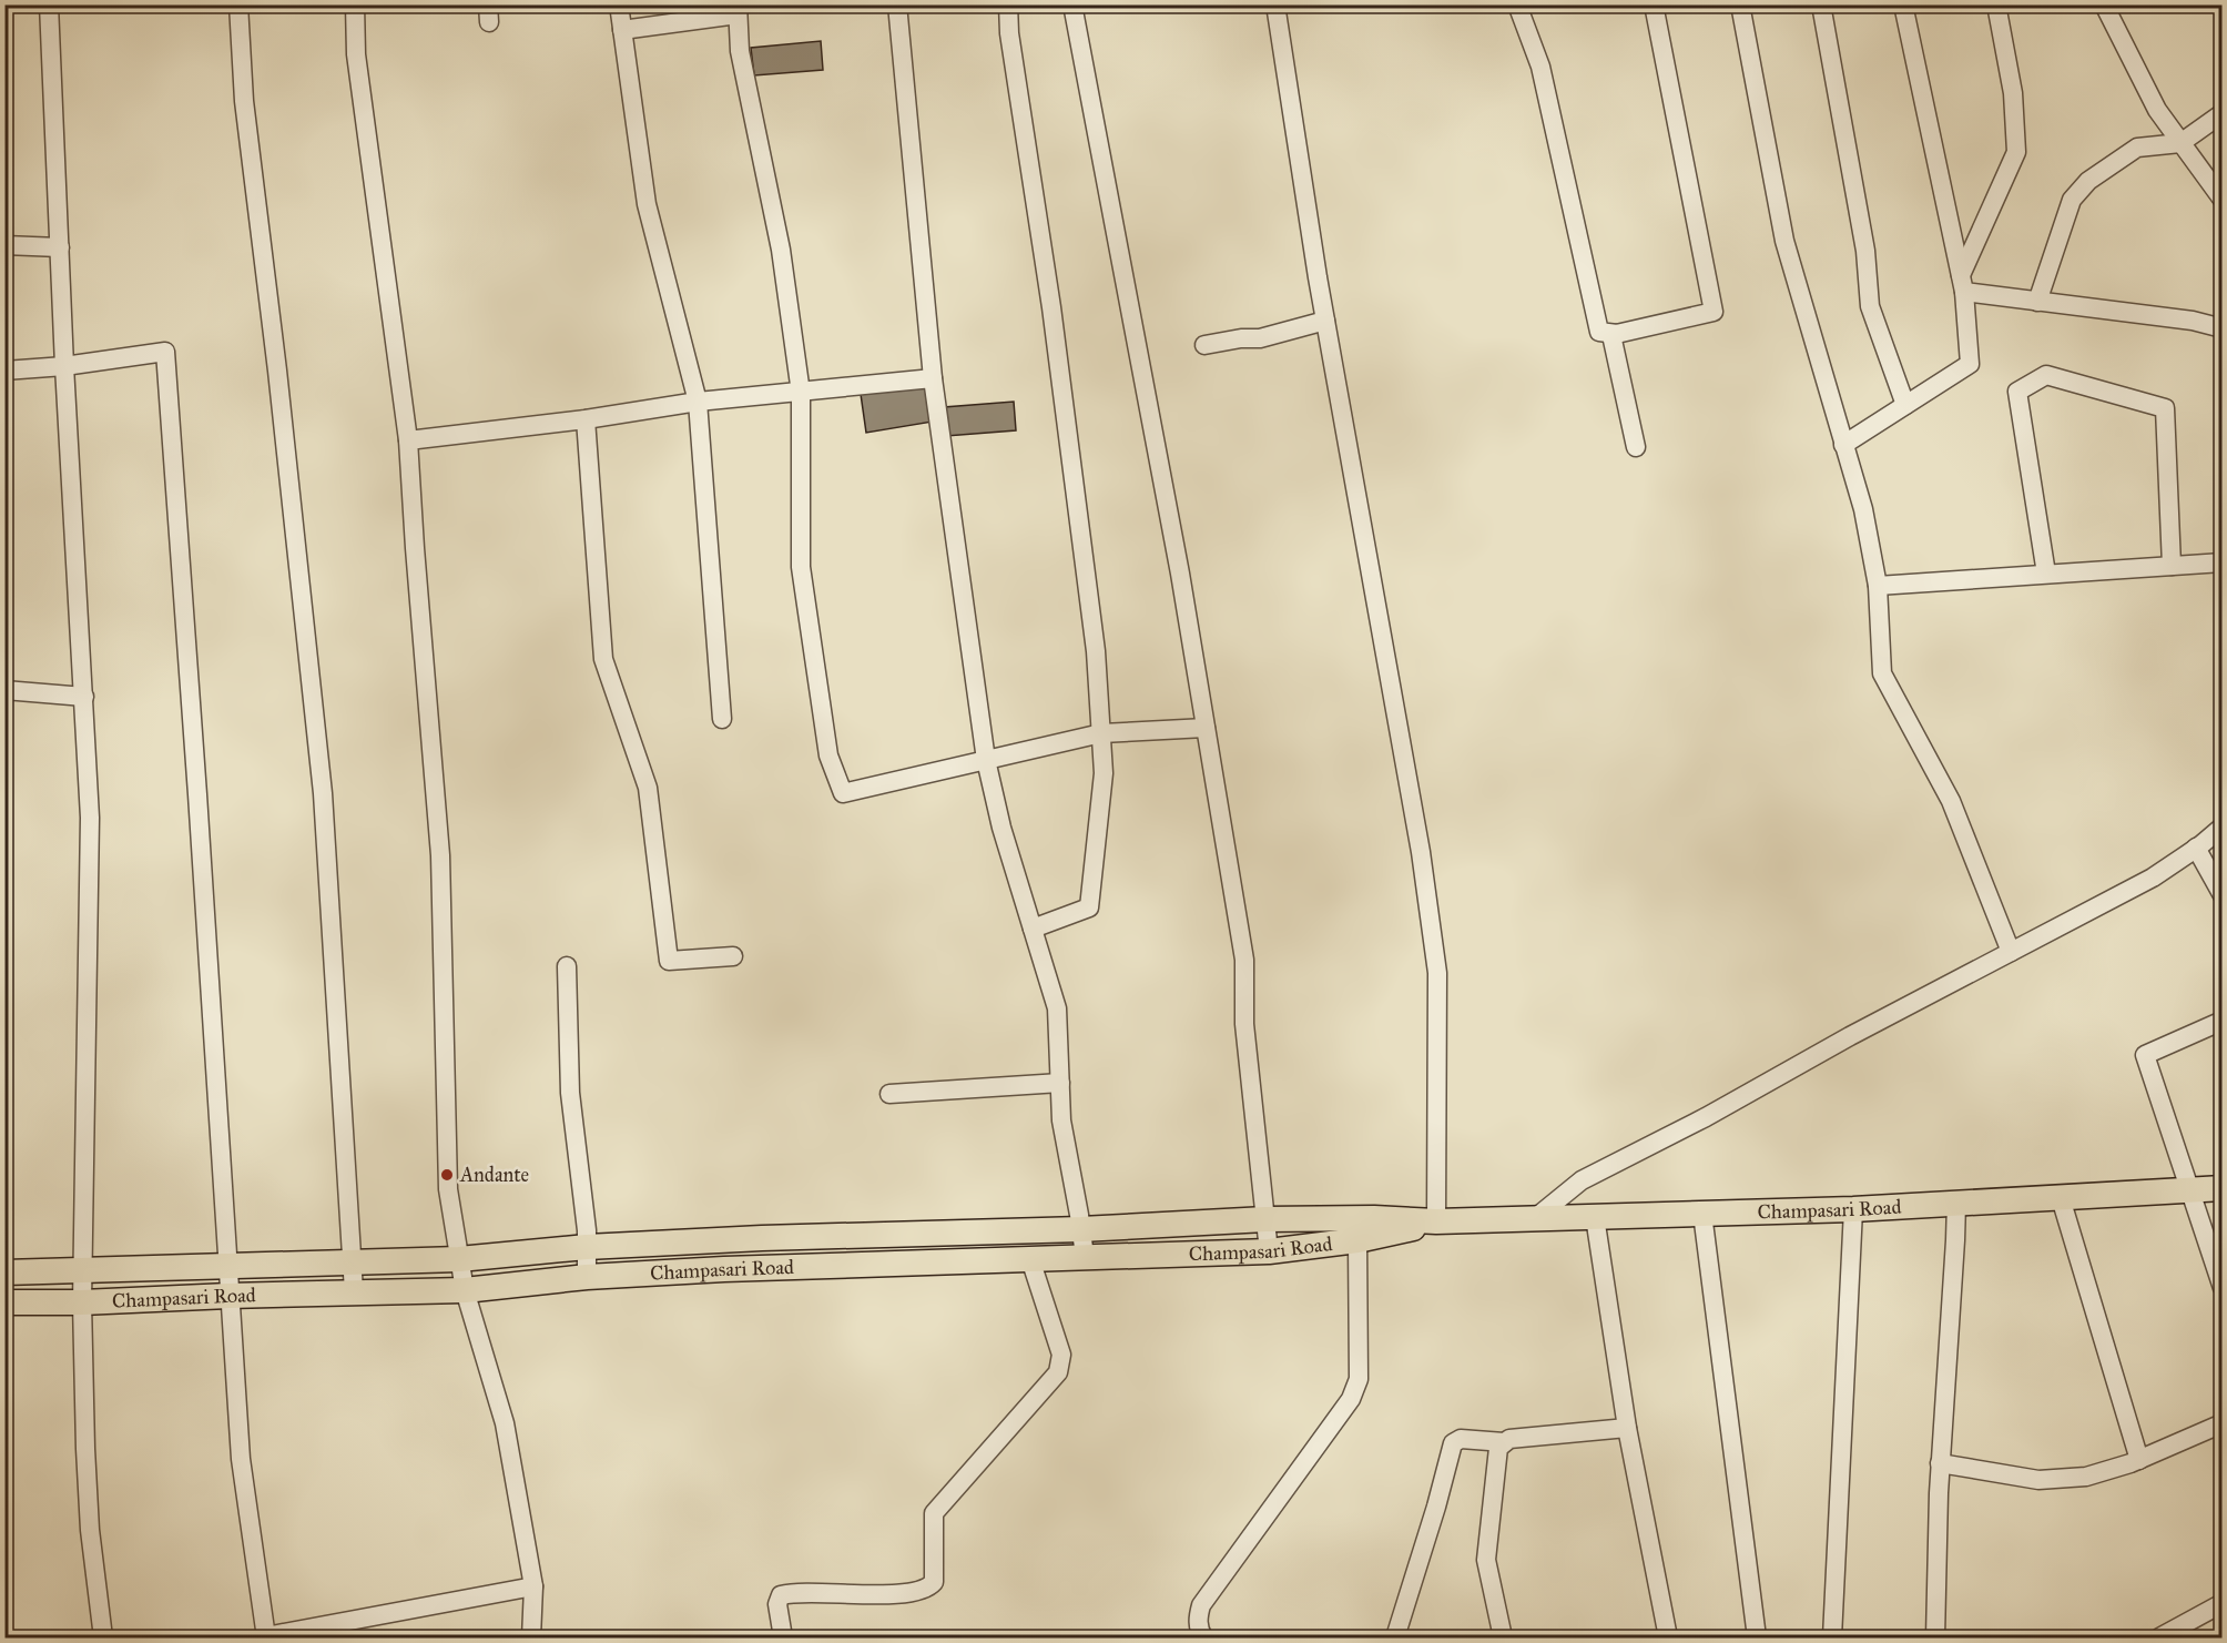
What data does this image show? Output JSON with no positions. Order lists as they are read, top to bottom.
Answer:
{
  "streets": {
    "main road": ["Champasari Road"]
  },
  "places": ["Andante"]
}
